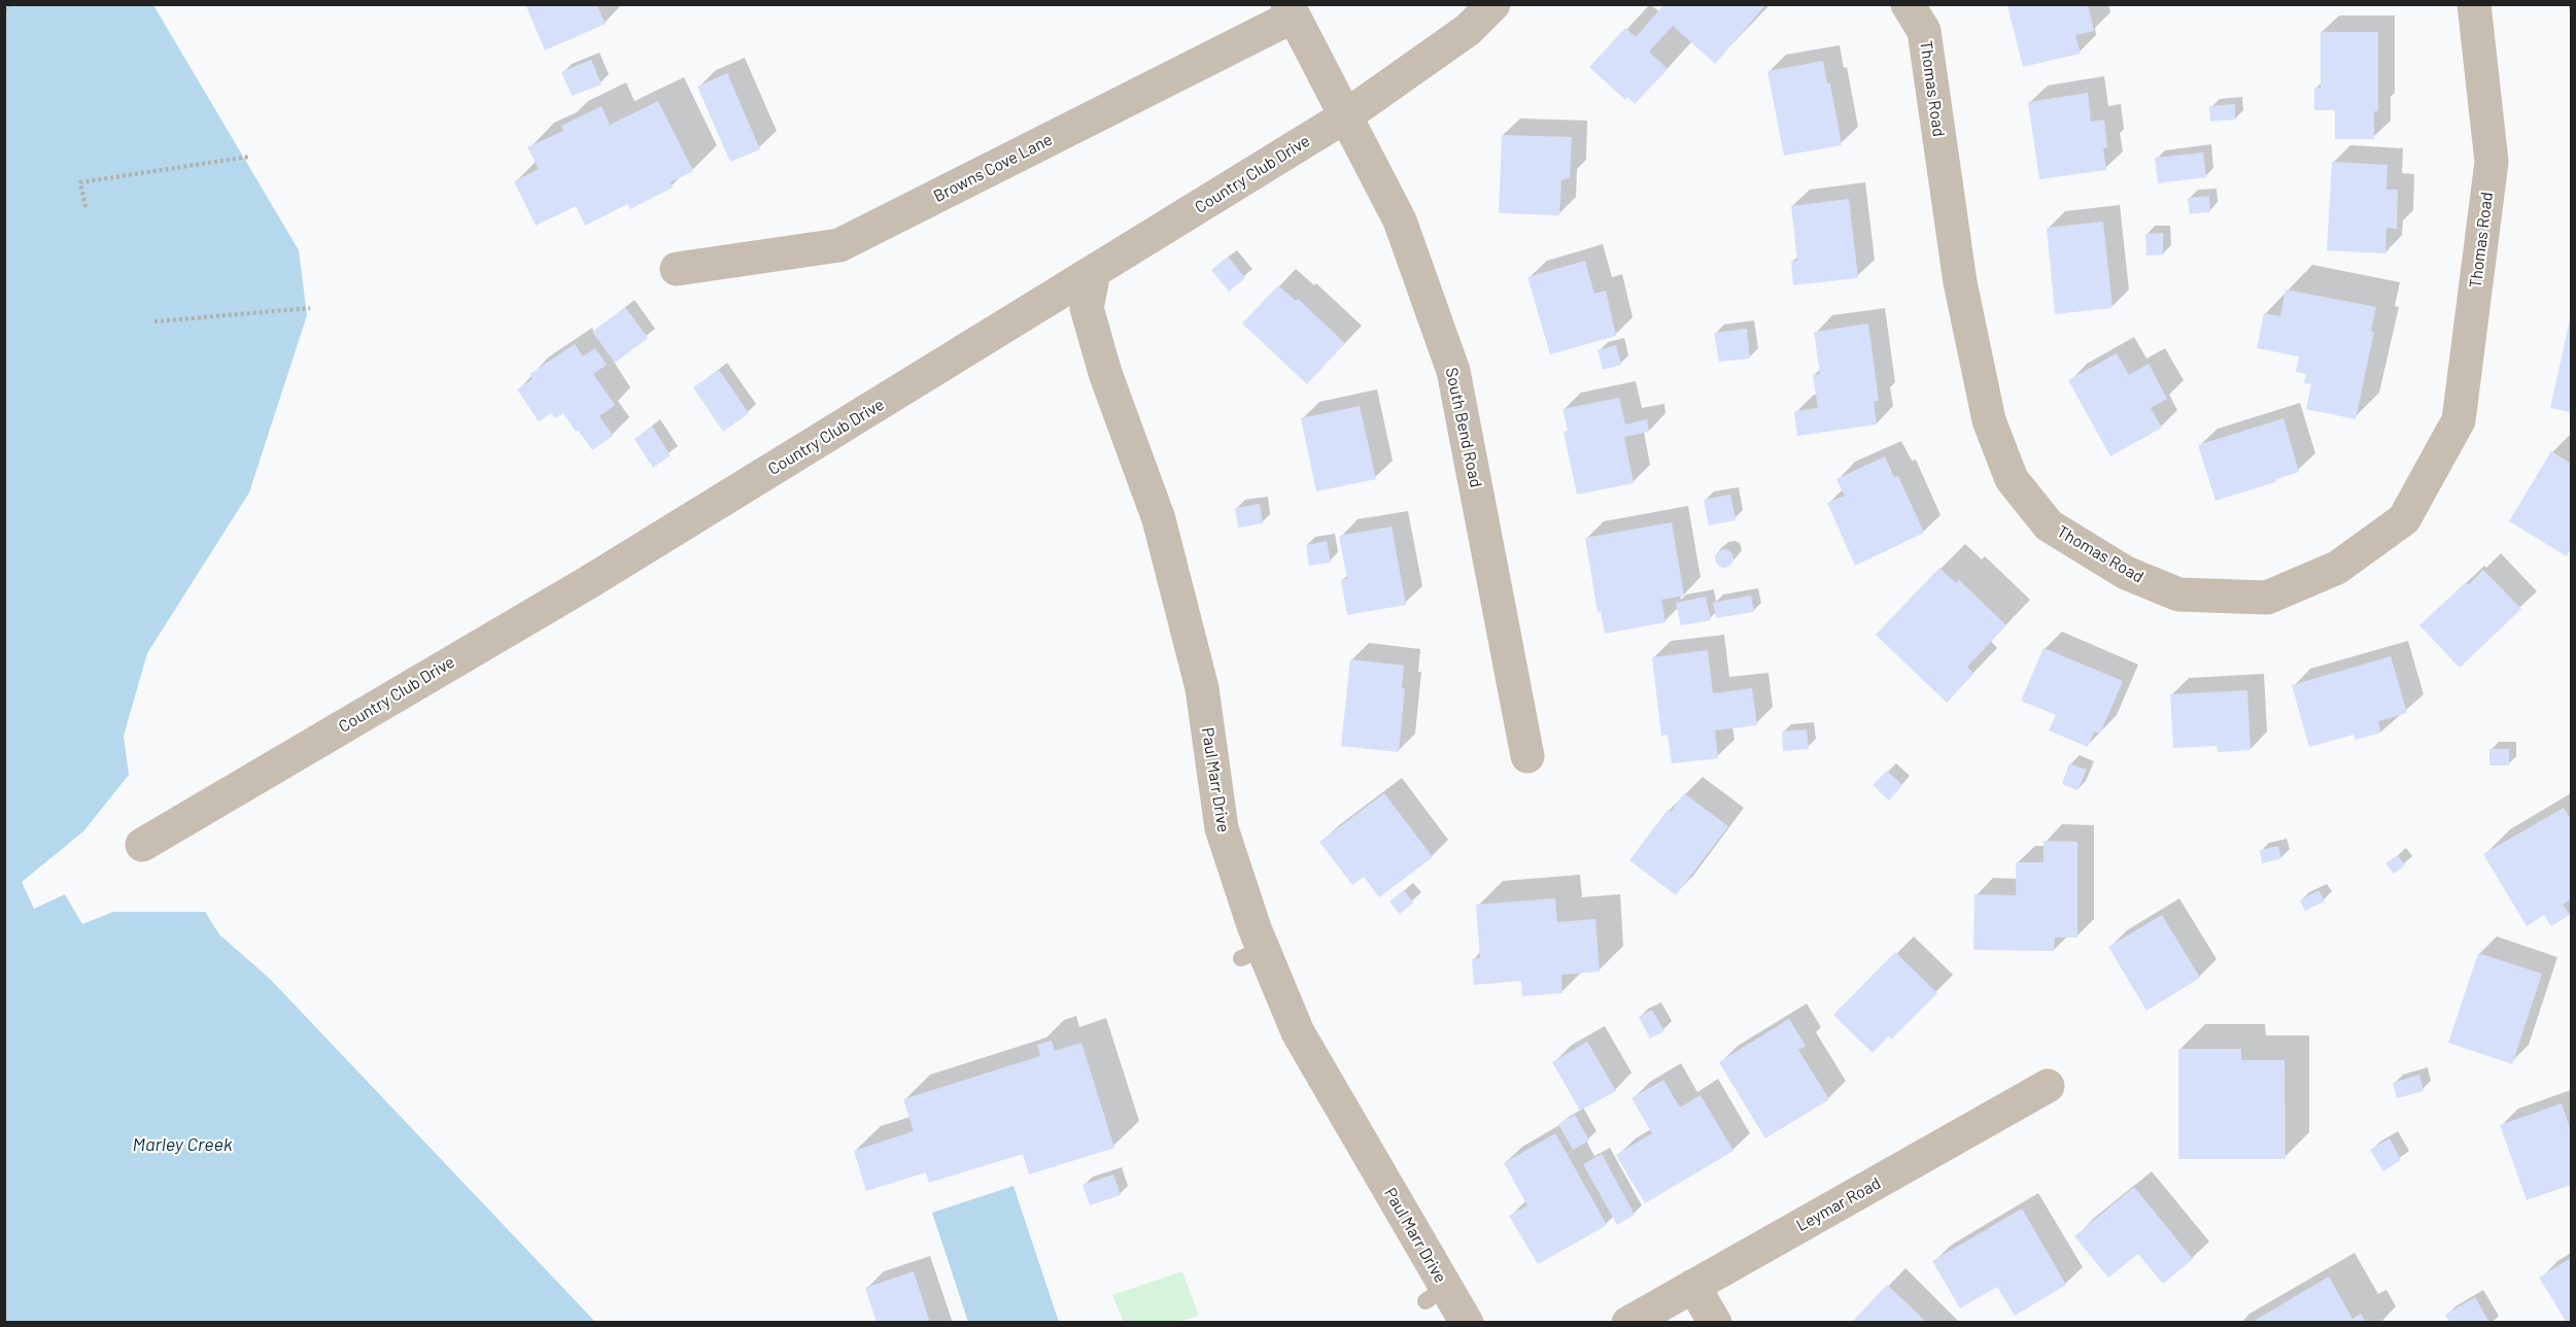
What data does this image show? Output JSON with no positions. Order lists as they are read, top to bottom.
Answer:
{
  "streets": {
    "street": [
      "Thomas Road",
      "Browns Cove Lane",
      "Country Club Drive",
      "South Bend Road",
      "Paul Marr Drive",
      "Leymar Road"
    ]
  },
  "crossings": [
    ["Browns Cove Lane", "South Bend Road"],
    ["Country Club Drive", "South Bend Road"],
    ["Country Club Drive", "Paul Marr Drive"]
  ],
  "water": ["Marley Creek"]
}
